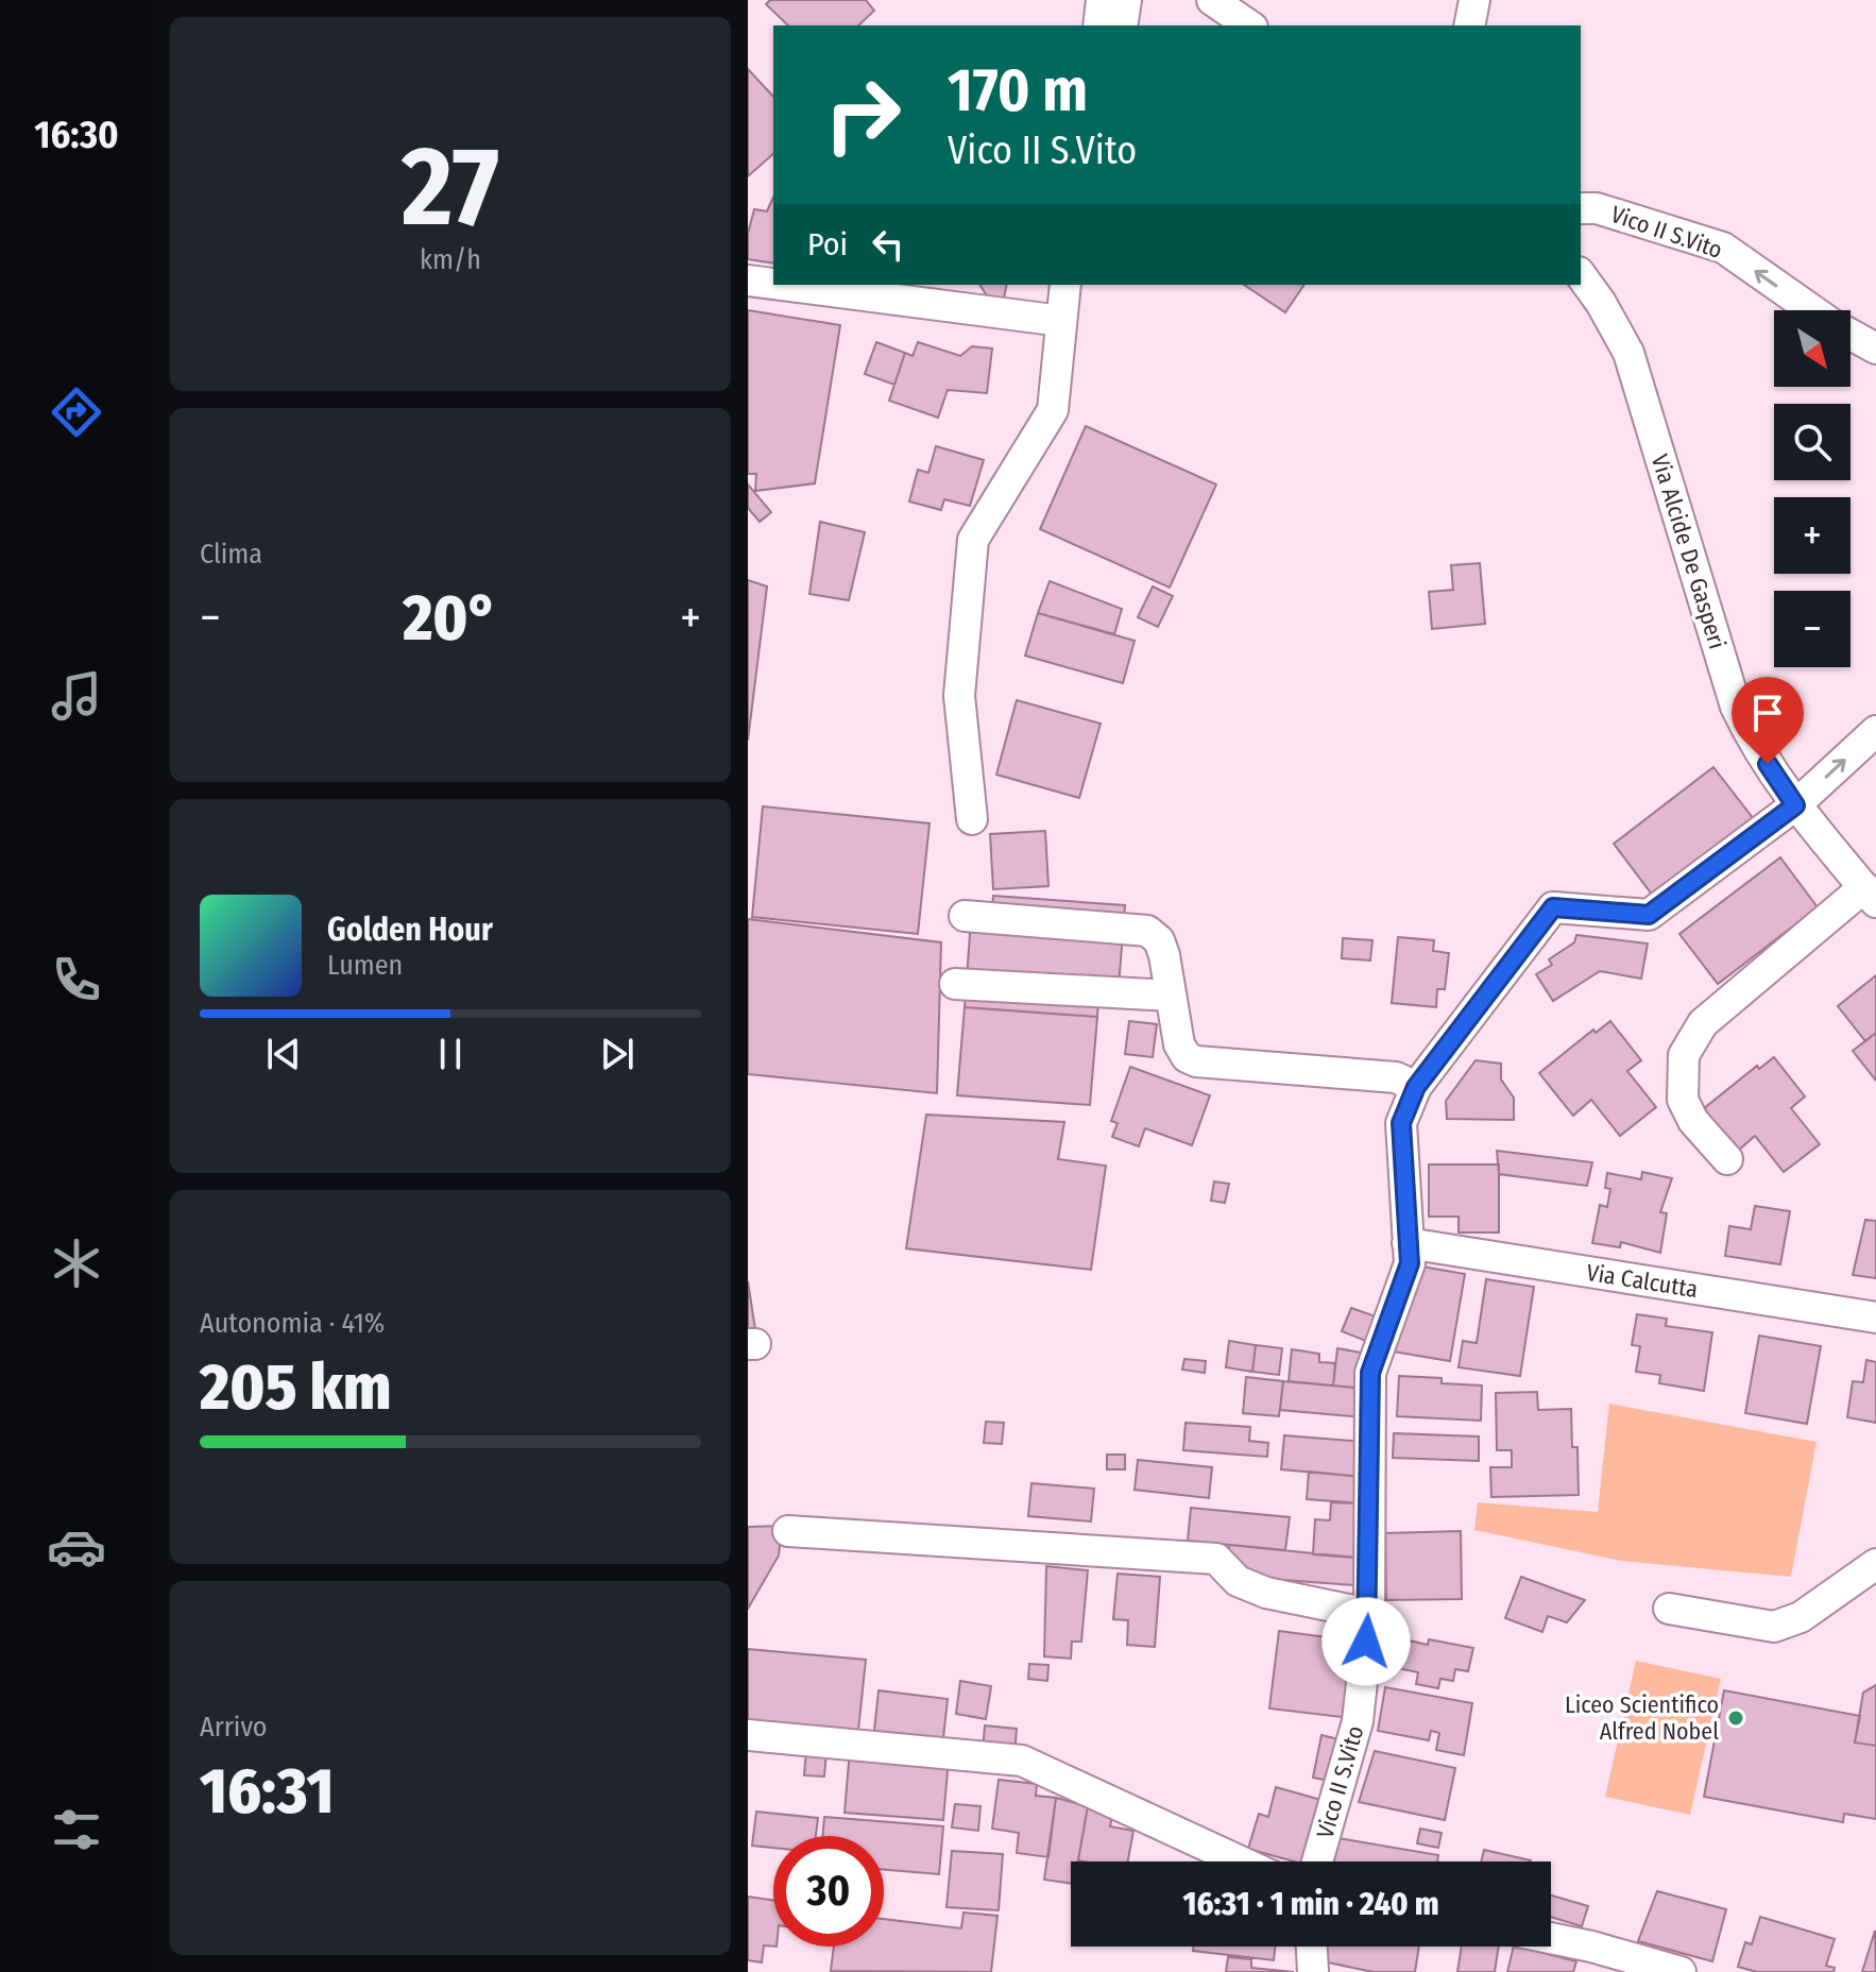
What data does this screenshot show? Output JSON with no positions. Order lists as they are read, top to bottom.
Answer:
{
  "streets": {
    "street": ["Vico II S.Vito", "Via Alcide De Gasperi", "Via Calcutta"]
  },
  "crossings": [
    ["Vico II S.Vito", "Via Alcide De Gasperi"],
    ["Vico II S.Vito", "Via Calcutta"]
  ],
  "places": ["Liceo Scientifico Alfred Nobel"],
  "north": "bottom right",
  "page": {
    "tabs": "16:30",
    "tile": [
      ["27", "km/h"],
      "Clima",
      ["Autonomia · 41%", "205 km"],
      ["Arrivo", "16:31"]
    ],
    "turn": ["170 m", "Vico II S.Vito"],
    "then": "Poi",
    "map_buttons": ["+", "−"],
    "heat": ["−", "20°", "+"],
    "song": ["Golden Hour", "Lumen"],
    "limit": "30",
    "trip": "16:31 · 1 min · 240 m"
  }
}
